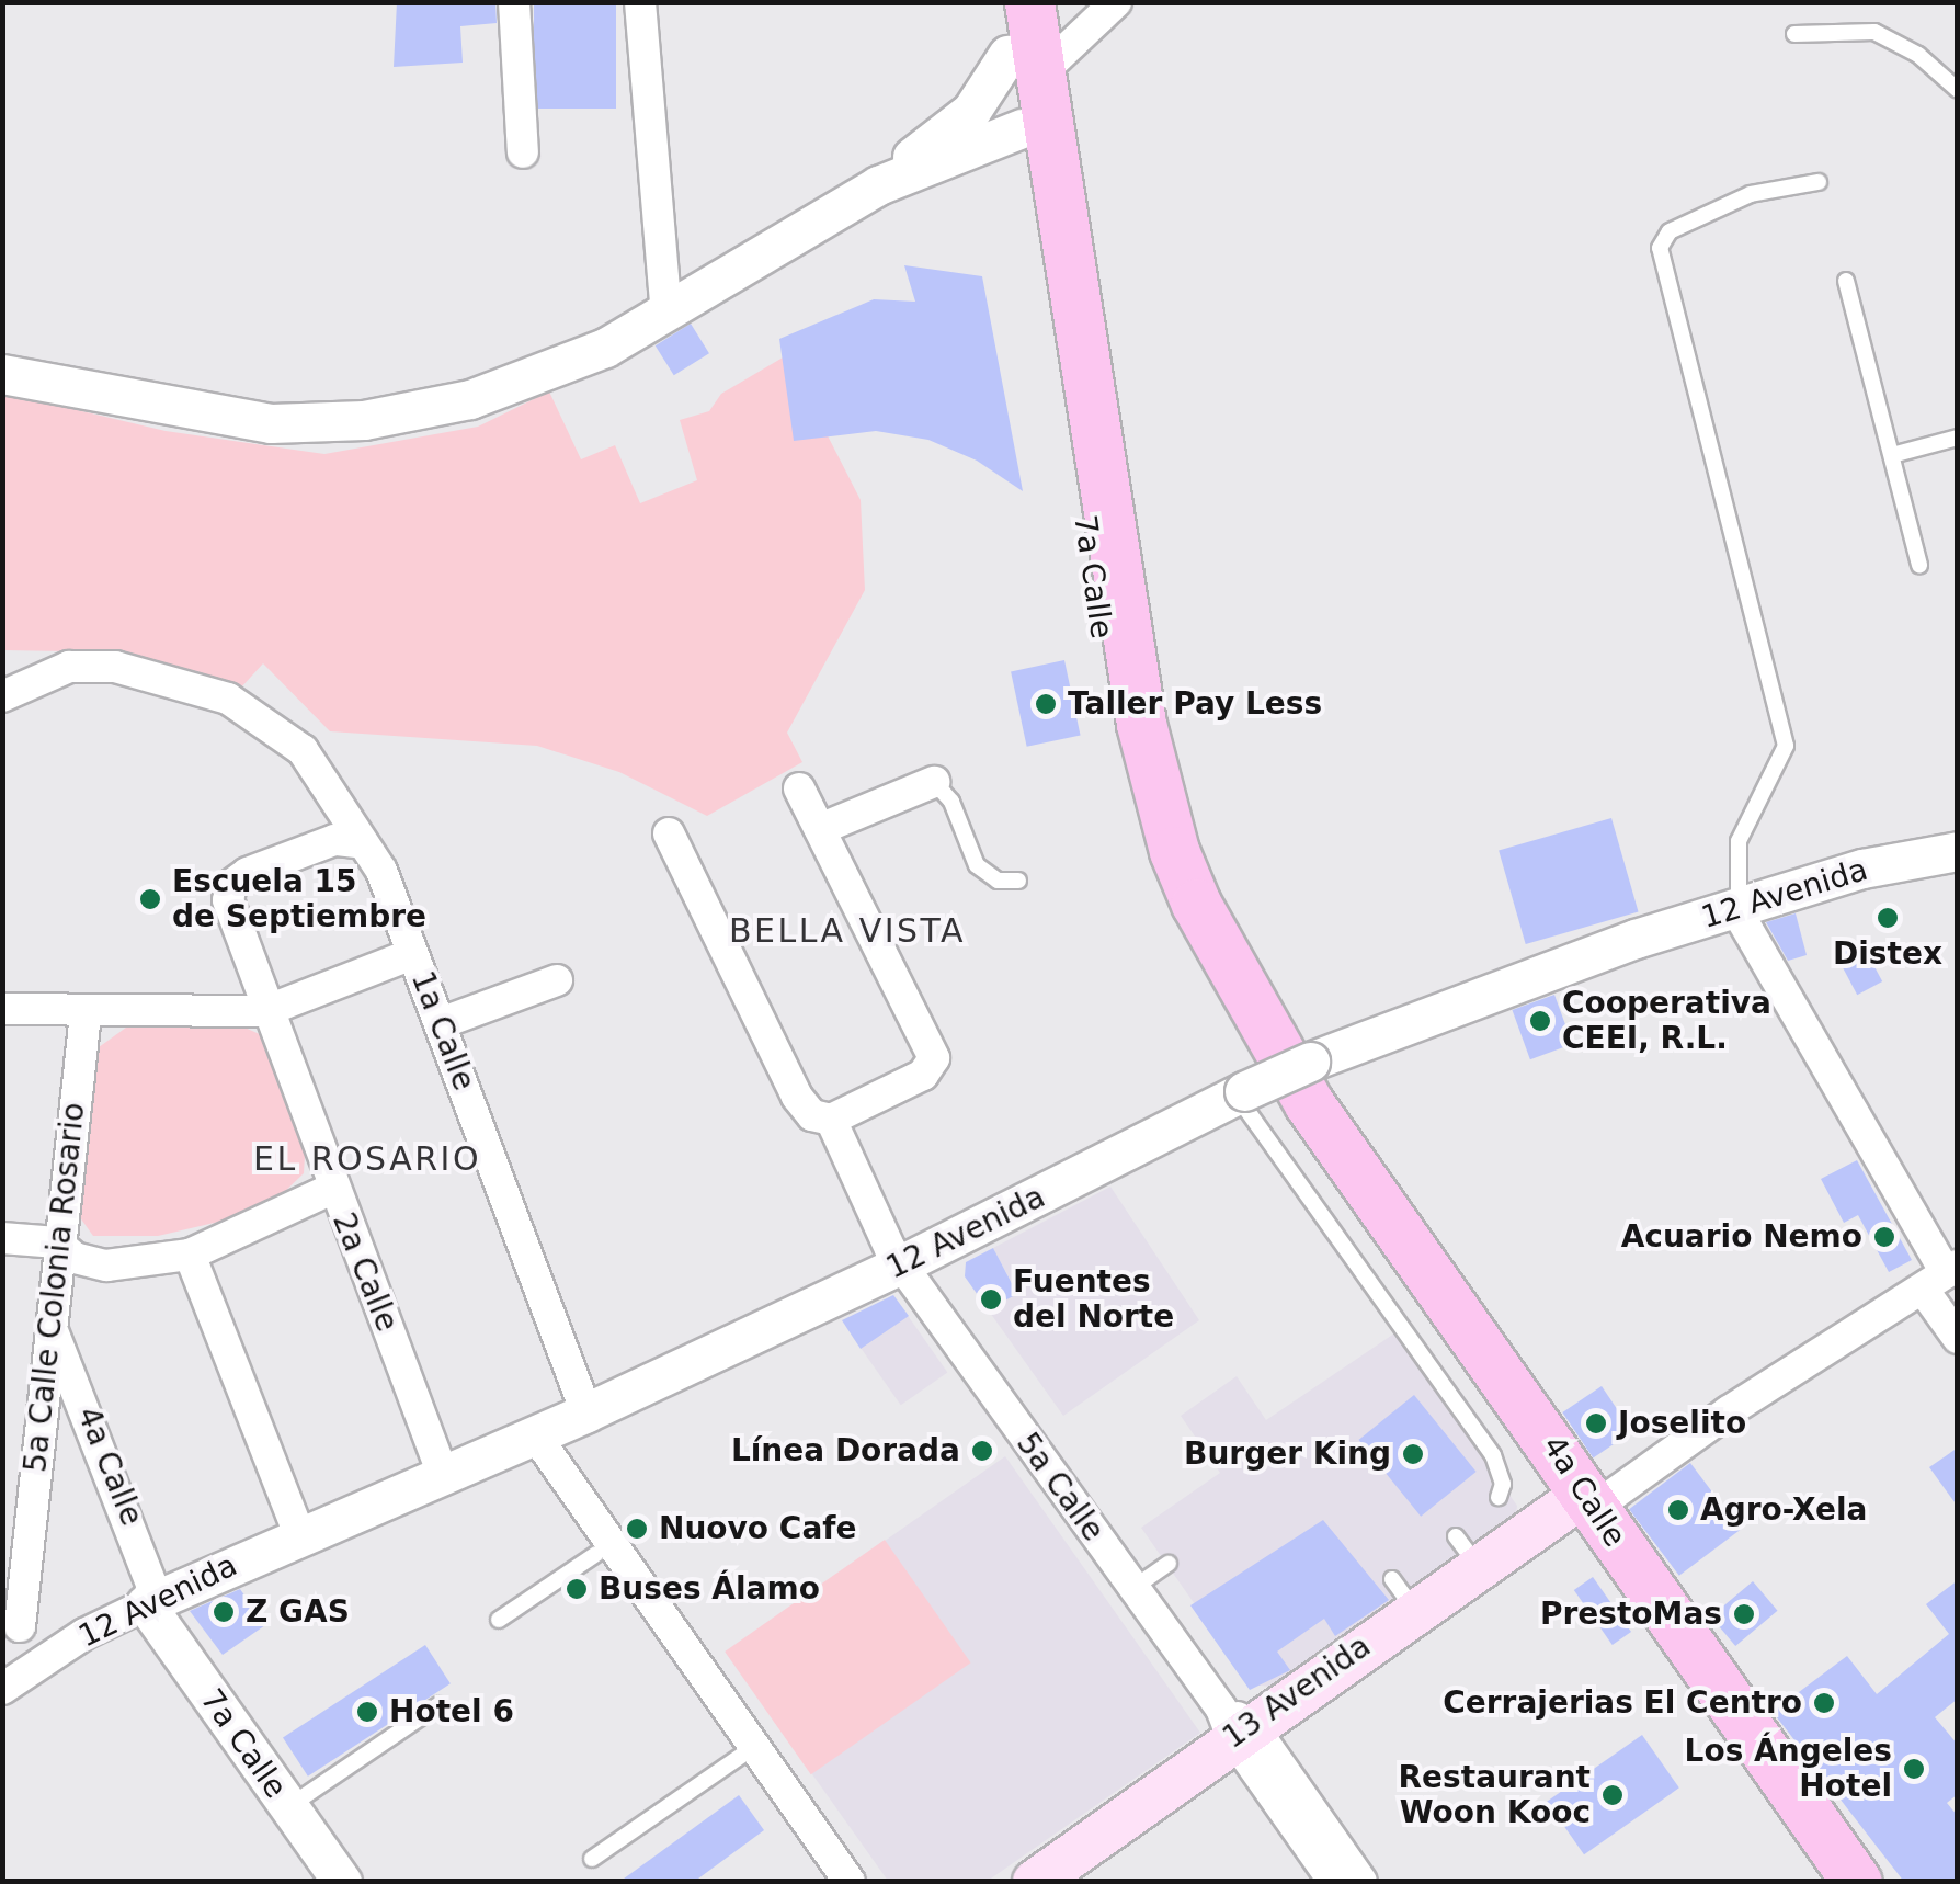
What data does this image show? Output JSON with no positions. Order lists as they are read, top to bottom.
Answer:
{
  "streets": {
    "main road": ["7a Calle", "4a Calle", "13 Avenida"],
    "street": [
      "12 Avenida",
      "1a Calle",
      "2a Calle",
      "5a Calle Colonia Rosario",
      "5a Calle"
    ]
  },
  "crossings": [
    ["7a Calle", "12 Avenida"],
    ["7a Calle", "4a Calle"],
    ["12 Avenida", "1a Calle"],
    ["12 Avenida", "2a Calle"],
    ["12 Avenida", "4a Calle"],
    ["12 Avenida", "5a Calle"],
    ["1a Calle", "2a Calle"],
    ["5a Calle Colonia Rosario", "4a Calle"],
    ["4a Calle", "13 Avenida"],
    ["5a Calle", "13 Avenida"]
  ],
  "districts": ["BELLA VISTA", "EL ROSARIO"],
  "places": [
    "Taller Pay Less",
    "Escuela 15 de Septiembre",
    "Distex",
    "Cooperativa CEEI, R.L.",
    "Acuario Nemo",
    "Fuentes del Norte",
    "Joselito",
    "Línea Dorada",
    "Burger King",
    "Agro-Xela",
    "Nuovo Cafe",
    "Buses Álamo",
    "Z GAS",
    "PrestoMas",
    "Cerrajerias El Centro",
    "Hotel 6",
    "Los Ángeles Hotel",
    "Restaurant Woon Kooc"
  ]
}
